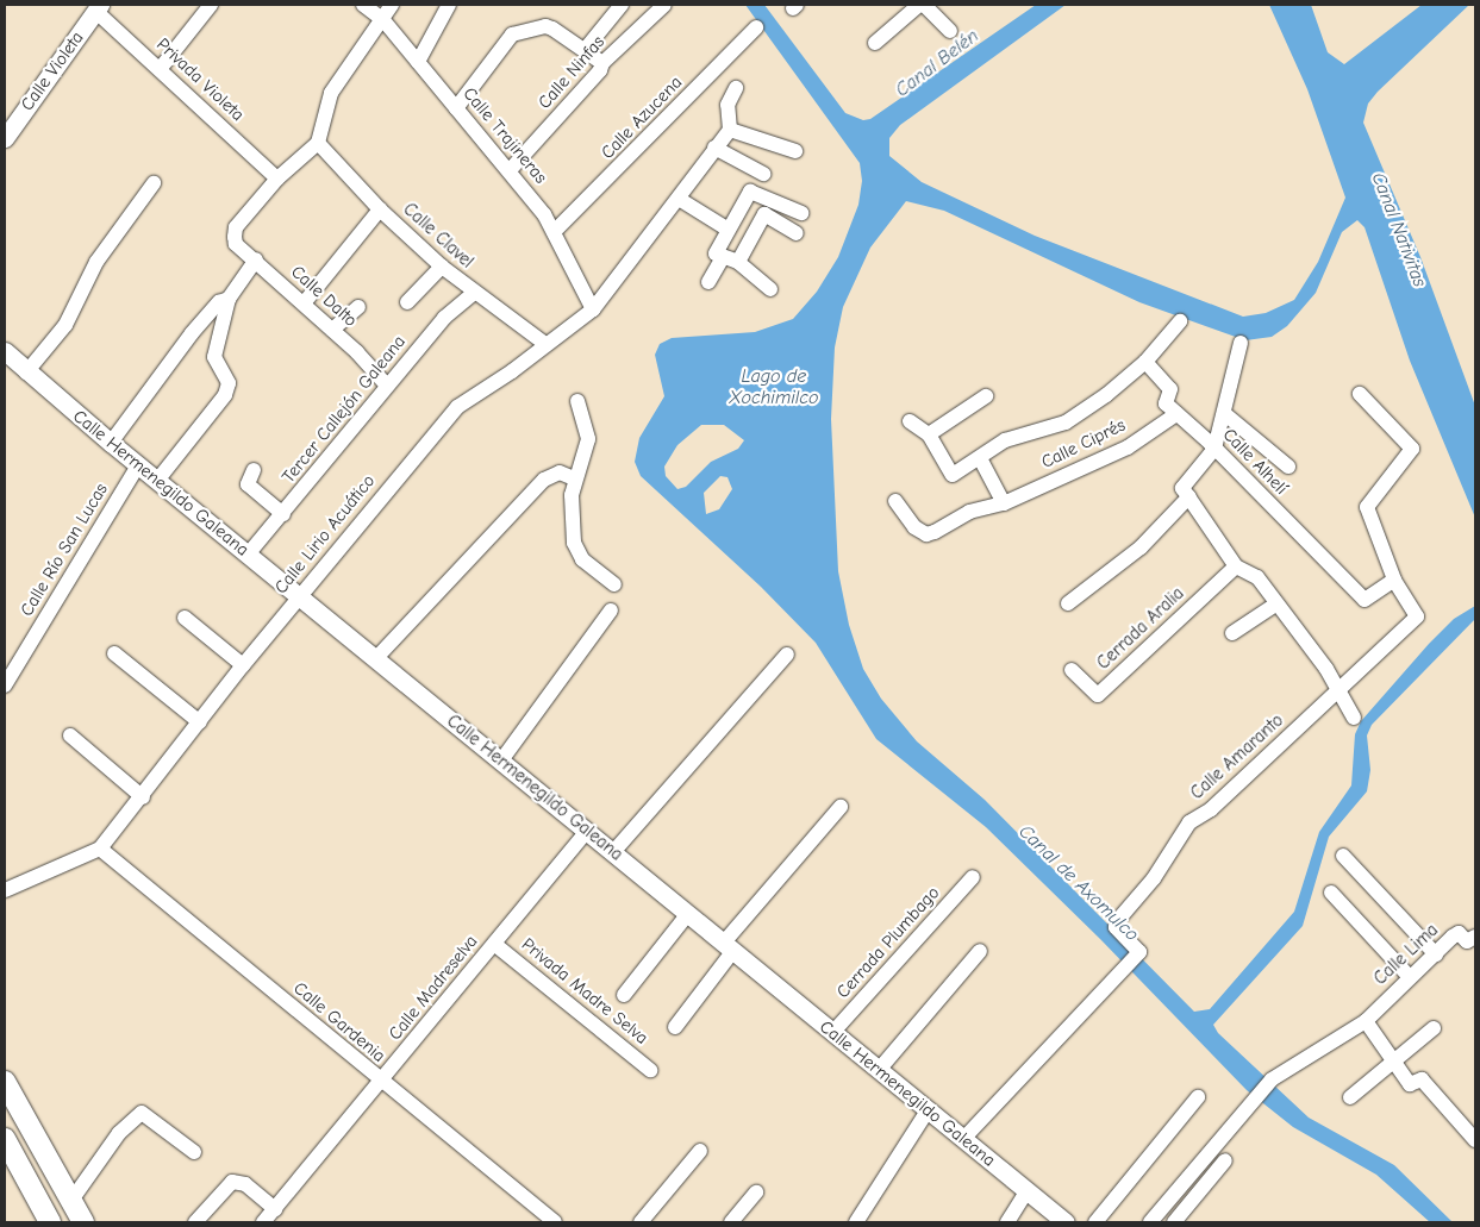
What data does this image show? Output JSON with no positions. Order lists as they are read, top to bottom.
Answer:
{
  "streets": {
    "street": [
      "Calle Violeta",
      "Calle Ninfas",
      "Privada Violeta",
      "Calle Azucena",
      "Calle Trajineras",
      "Calle Clavel",
      "Calle Dalto",
      "Tercer Callejón Galeana",
      "Calle Ciprés",
      "Calle Alhelí",
      "Calle Hermenegildo Galeana",
      "Calle Lirio Acuático",
      "Calle Río San Lucas",
      "Cerrada Aralia",
      "Calle Amaranto",
      "Cerrada Plumbago",
      "Calle Lima",
      "Calle Madreselva",
      "Privada Madre Selva",
      "Calle Gardenia"
    ]
  },
  "crossings": [
    ["Calle Violeta", "Privada Violeta"],
    ["Calle Ninfas", "Calle Trajineras"],
    ["Privada Violeta", "Calle Dalto"],
    ["Calle Azucena", "Calle Trajineras"],
    ["Calle Trajineras", "Calle Lirio Acuático"],
    ["Calle Clavel", "Tercer Callejón Galeana"],
    ["Calle Clavel", "Calle Lirio Acuático"],
    ["Calle Dalto", "Tercer Callejón Galeana"],
    ["Tercer Callejón Galeana", "Calle Hermenegildo Galeana"],
    ["Calle Ciprés", "Calle Alhelí"],
    ["Calle Alhelí", "Calle Amaranto"],
    ["Calle Hermenegildo Galeana", "Calle Lirio Acuático"],
    ["Calle Hermenegildo Galeana", "Calle Río San Lucas"],
    ["Calle Hermenegildo Galeana", "Calle Amaranto"],
    ["Calle Hermenegildo Galeana", "Cerrada Plumbago"],
    ["Calle Hermenegildo Galeana", "Calle Madreselva"],
    ["Calle Lirio Acuático", "Calle Gardenia"],
    ["Calle Madreselva", "Privada Madre Selva"],
    ["Calle Madreselva", "Calle Gardenia"]
  ],
  "water": [
    "Canal Belén",
    "Canal Nativitas",
    "Lago de Xochimilco",
    "Canal de Axomulco"
  ]
}
